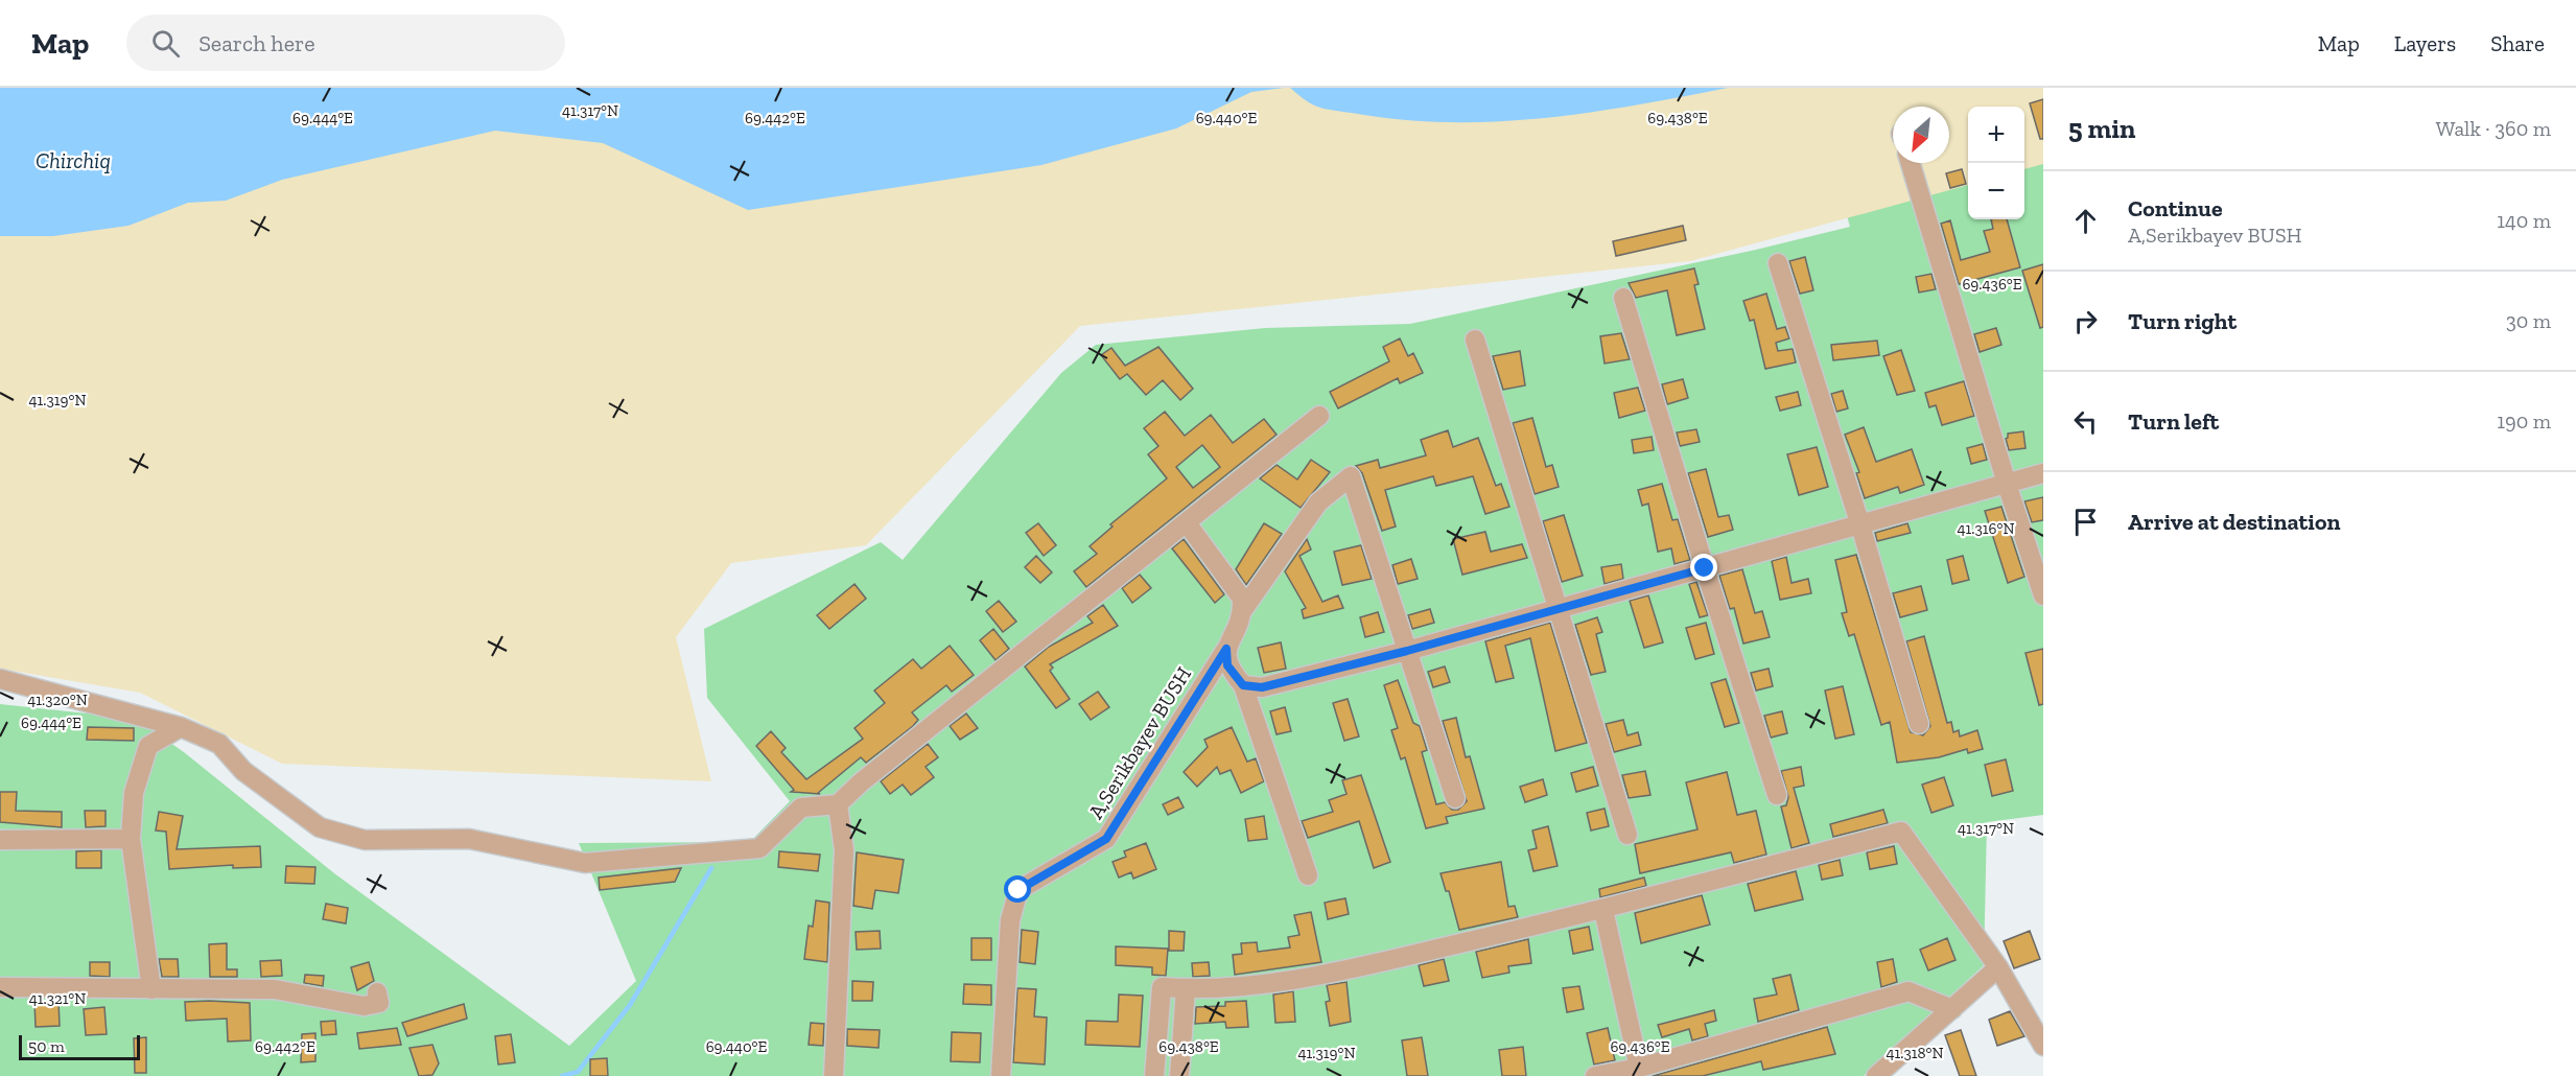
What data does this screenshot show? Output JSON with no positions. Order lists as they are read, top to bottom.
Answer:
{
  "streets": {
    "street": ["A,Serikbayev BUSH"]
  },
  "water": ["Chirchiq"],
  "scale_bar": "50 m",
  "north": "bottom left",
  "page": {
    "header": "Map",
    "search": "Search here",
    "nav": ["Map", "Layers", "Share"],
    "heading": ["5 min", "Walk · 360 m"],
    "map_buttons": ["+", "−"],
    "list": [
      ["Continue", "A,Serikbayev BUSH", "140 m"],
      ["Turn right", "30 m"],
      ["Turn left", "190 m"],
      "Arrive at destination"
    ],
    "scale": "50 m"
  },
  "coordinates": [
    "41.317°N",
    "69.444°E",
    "69.442°E",
    "69.440°E",
    "69.438°E",
    "69.436°E",
    "41.319°N",
    "41.316°N",
    "41.320°N",
    "41.321°N",
    "41.318°N"
  ]
}
